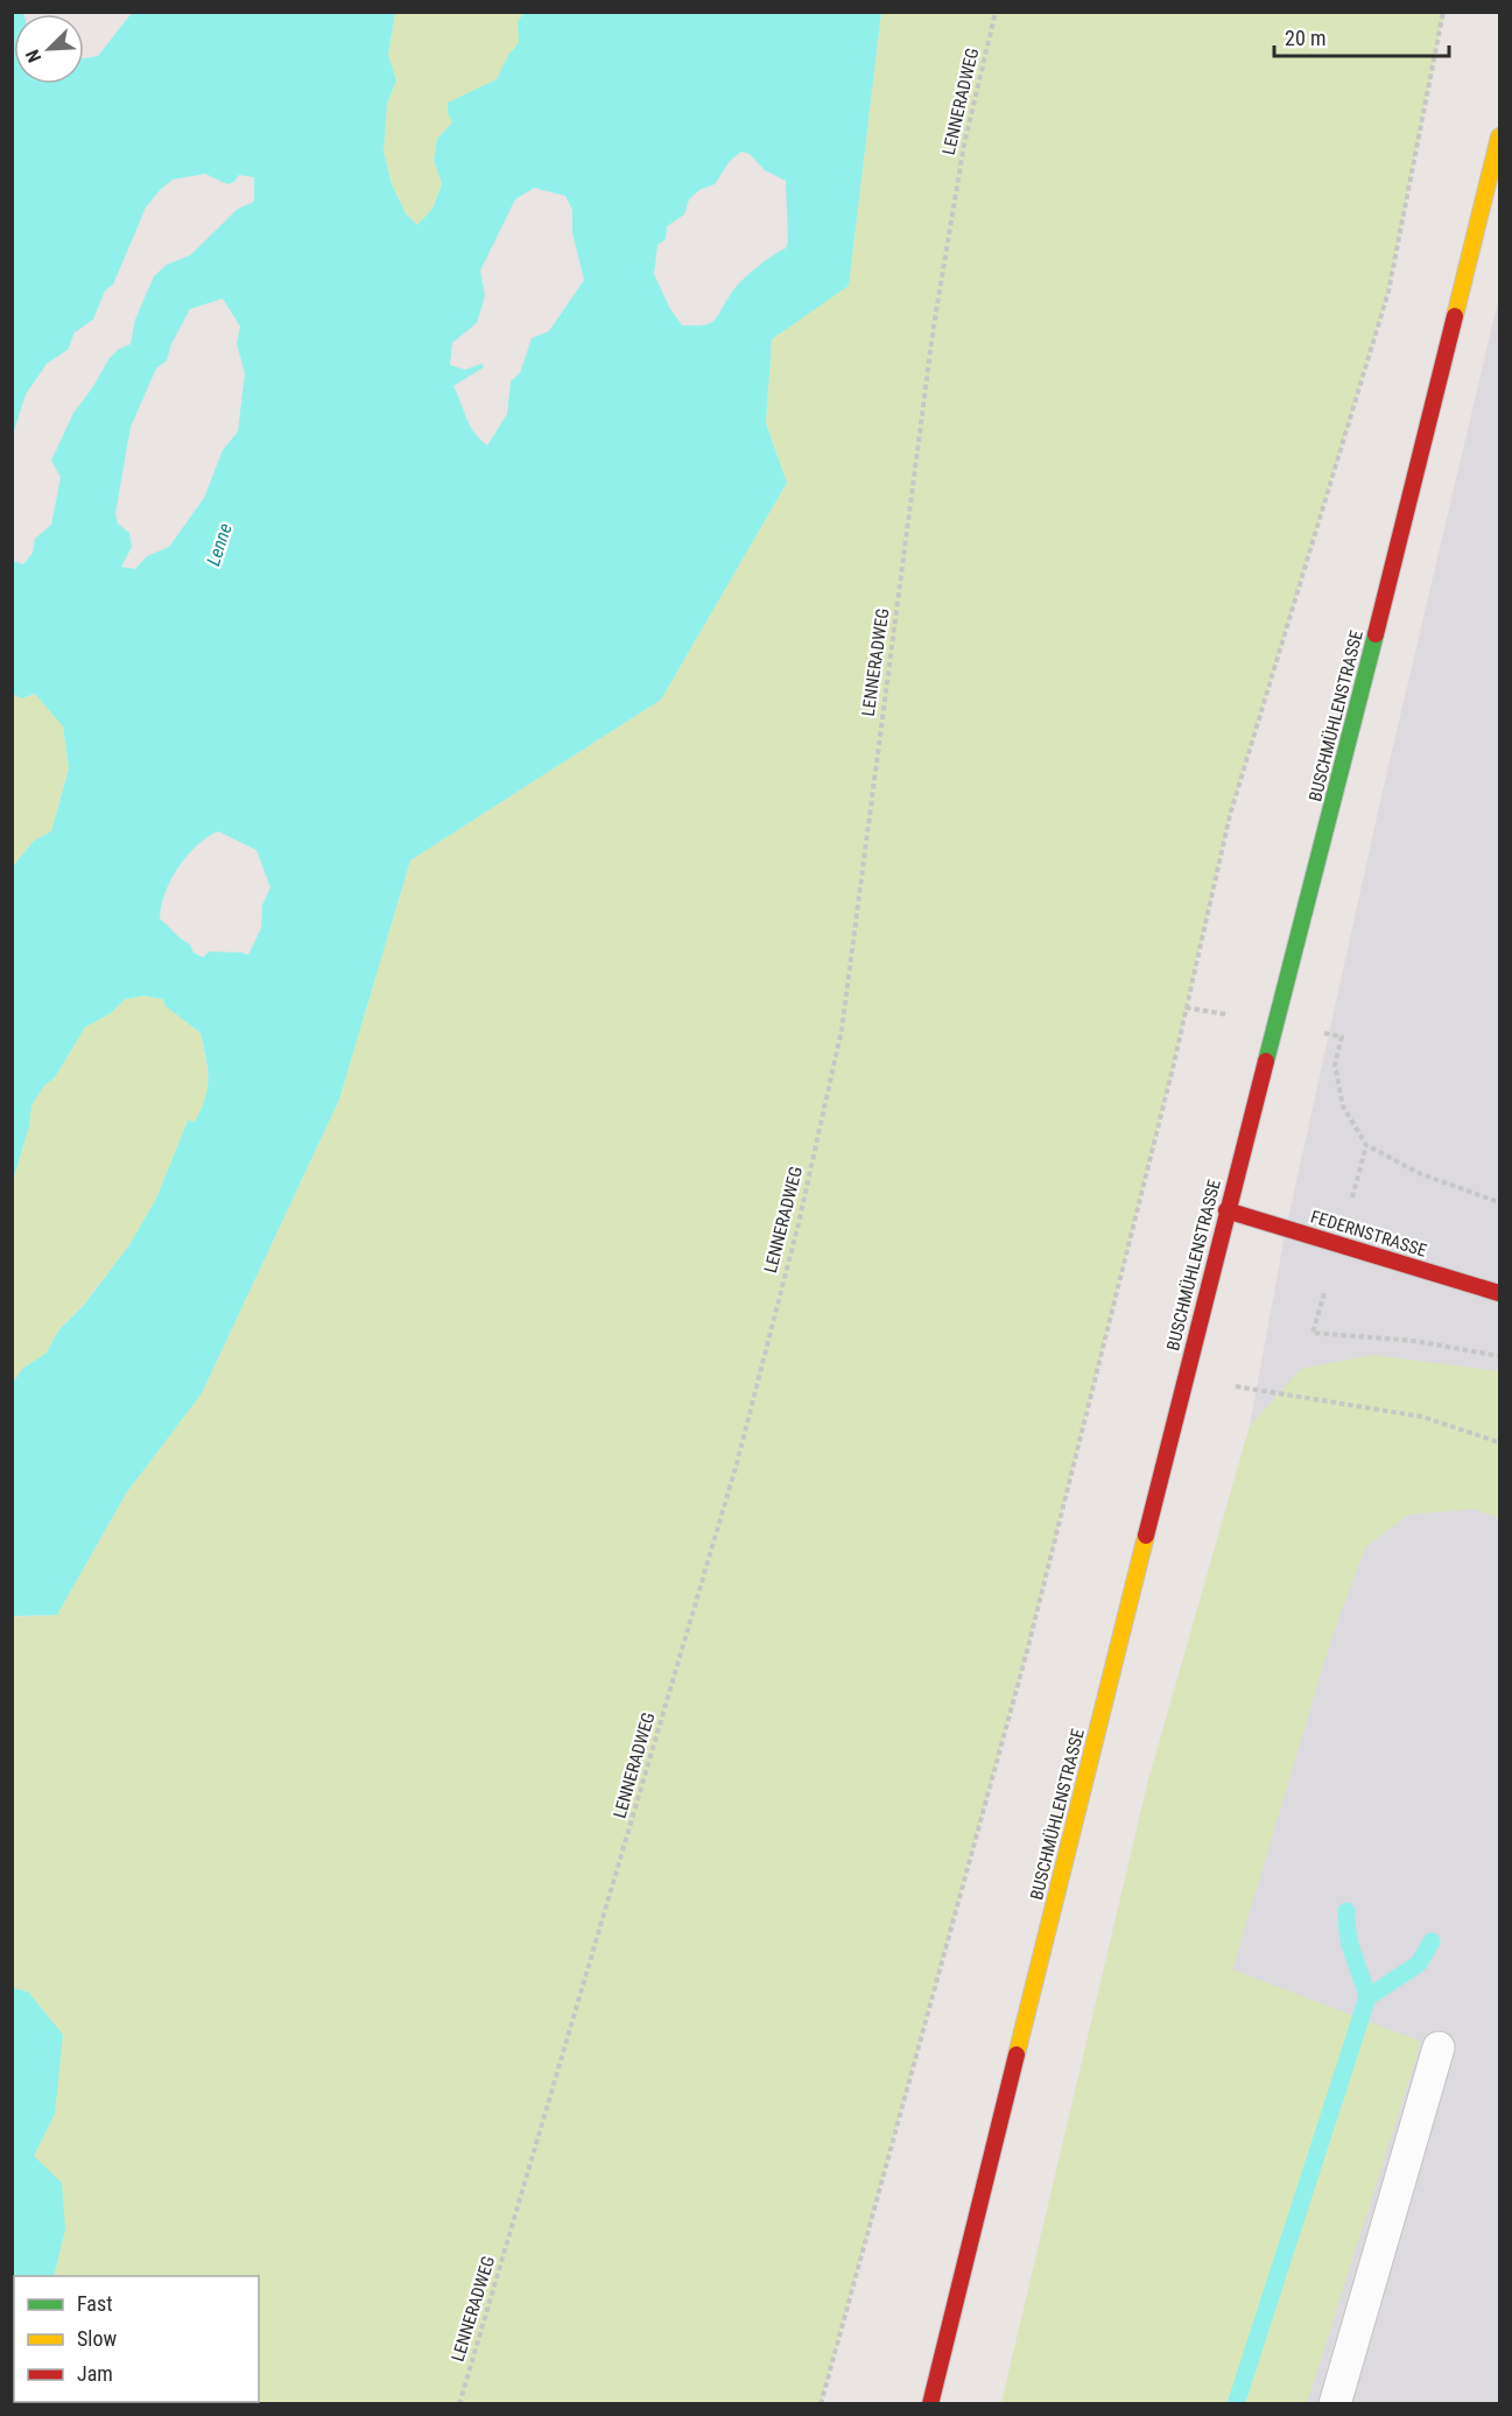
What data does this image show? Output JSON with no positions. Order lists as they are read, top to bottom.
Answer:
{
  "streets": {
    "street": ["BUSCHMÜHLENSTRASSE", "FEDERNSTRASSE"],
    "path": ["LENNERADWEG"]
  },
  "crossings": [
    ["BUSCHMÜHLENSTRASSE", "FEDERNSTRASSE"]
  ],
  "water": ["Lenne"],
  "legend": ["Fast", "Slow", "Jam"],
  "scale_bar": "20 m",
  "north": "bottom left"
}
